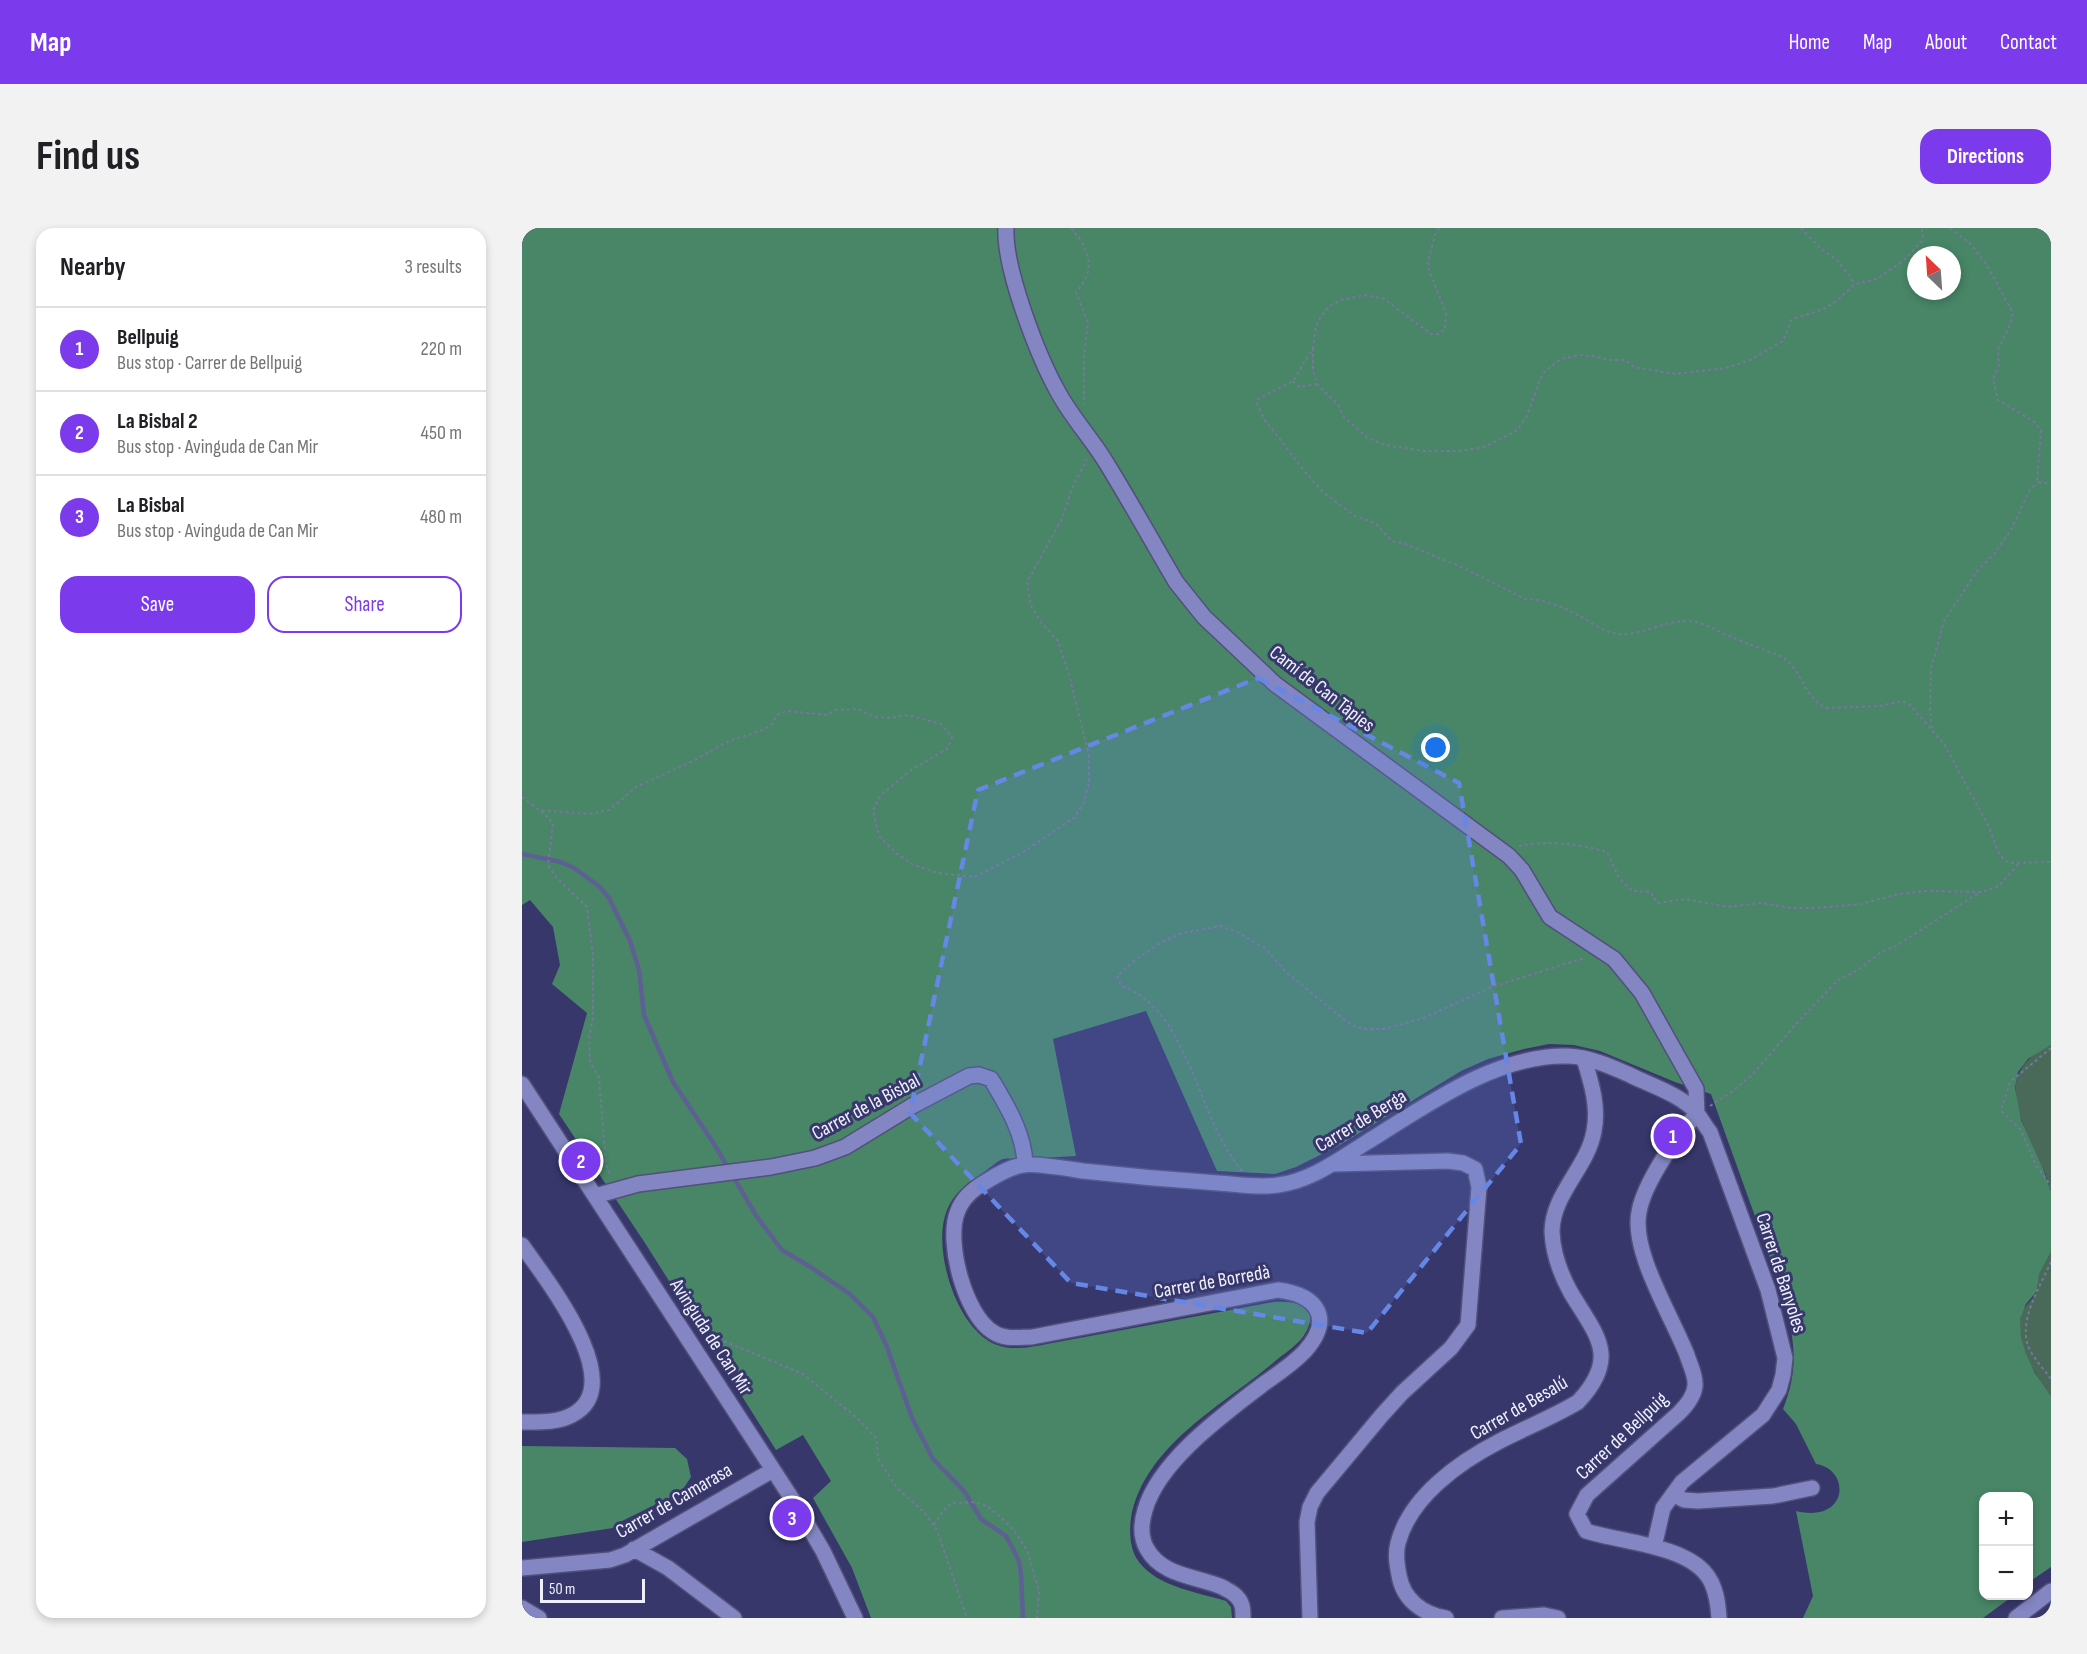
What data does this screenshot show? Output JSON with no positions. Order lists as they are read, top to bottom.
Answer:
{
  "streets": {
    "street": [
      "Camí de Can Tàpies",
      "Carrer de la Bisbal",
      "Carrer de Berga",
      "Carrer de Banyoles",
      "Carrer de Borredà",
      "Avinguda de Can Mir",
      "Carrer de Besalú",
      "Carrer de Bellpuig",
      "Carrer de Camarasa"
    ]
  },
  "crossings": [
    ["Camí de Can Tàpies", "Carrer de Berga"],
    ["Camí de Can Tàpies", "Carrer de Banyoles"],
    ["Camí de Can Tàpies", "Carrer de Bellpuig"],
    ["Carrer de la Bisbal", "Carrer de Berga"],
    ["Carrer de la Bisbal", "Carrer de Borredà"],
    ["Carrer de la Bisbal", "Avinguda de Can Mir"],
    ["Carrer de Berga", "Carrer de Banyoles"],
    ["Carrer de Berga", "Carrer de Borredà"],
    ["Carrer de Berga", "Carrer de Besalú"],
    ["Carrer de Berga", "Carrer de Bellpuig"],
    ["Carrer de Banyoles", "Carrer de Bellpuig"],
    ["Avinguda de Can Mir", "Carrer de Camarasa"]
  ],
  "scale_bar": "50 m",
  "north": "top left",
  "page": {
    "header": "Map",
    "nav": [
      "Home",
      "Map",
      "About",
      "Contact"
    ],
    "buttons": [
      "Directions",
      ["Save", "Share"]
    ],
    "title": "Find us",
    "heading": ["Nearby", "3 results"],
    "list": [
      {
        "mark": "1",
        "name": "Bellpuig",
        "note": "Bus stop · Carrer de Bellpuig",
        "value": "220 m"
      },
      {
        "mark": "2",
        "name": "La Bisbal 2",
        "note": "Bus stop · Avinguda de Can Mir",
        "value": "450 m"
      },
      {
        "mark": "3",
        "name": "La Bisbal",
        "note": "Bus stop · Avinguda de Can Mir",
        "value": "480 m"
      }
    ],
    "pins": ["1", "2", "3"],
    "map_buttons": ["+", "−"],
    "scale": "50 m"
  }
}
